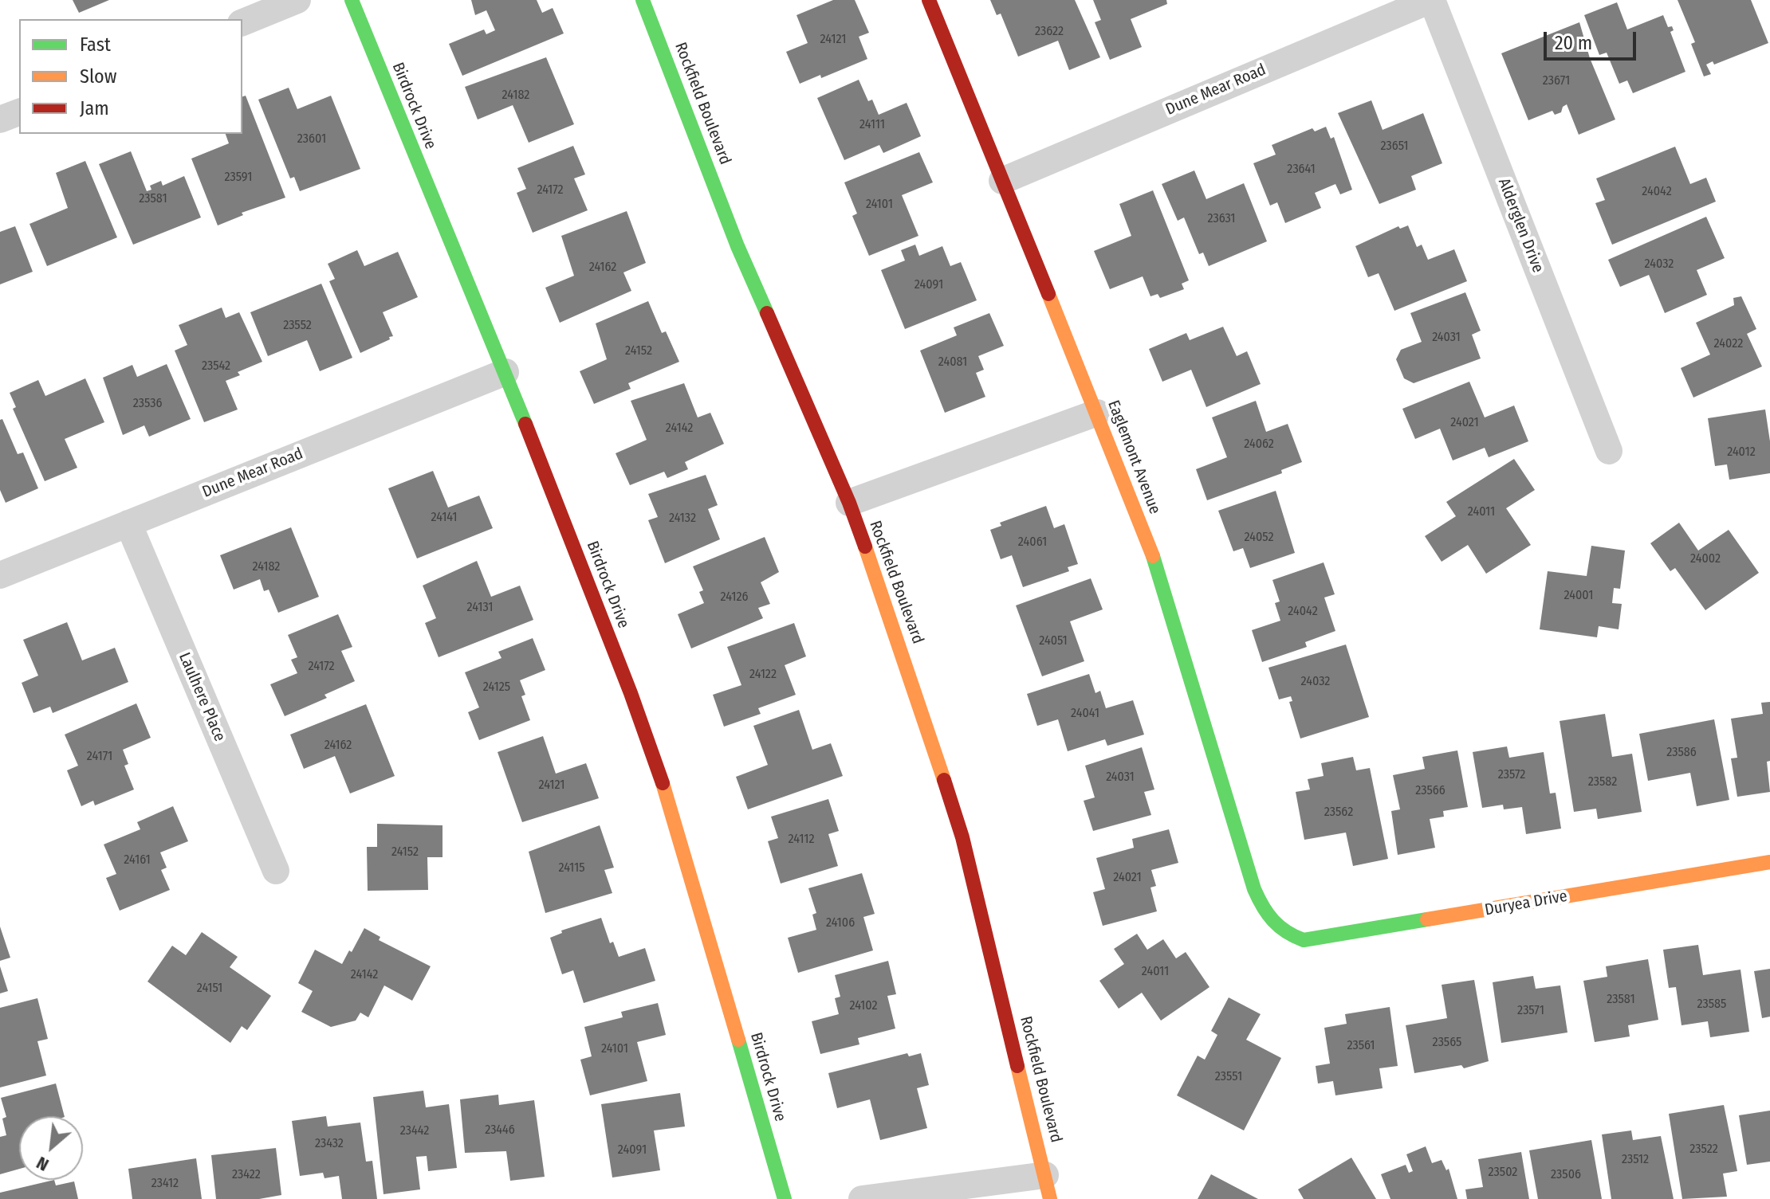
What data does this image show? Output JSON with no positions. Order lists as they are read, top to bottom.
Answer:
{
  "streets": {
    "street": [
      "Dune Mear Road",
      "Rockfield Boulevard",
      "Birdrock Drive",
      "Alderglen Drive",
      "Eaglemont Avenue",
      "Laulhere Place",
      "Duryea Drive"
    ]
  },
  "crossings": [
    ["Dune Mear Road", "Birdrock Drive"],
    ["Dune Mear Road", "Alderglen Drive"],
    ["Dune Mear Road", "Eaglemont Avenue"],
    ["Dune Mear Road", "Laulhere Place"],
    ["Eaglemont Avenue", "Duryea Drive"]
  ],
  "house_numbers": [
    "23622",
    "24121",
    "23671",
    "24182",
    "24111",
    "23601",
    "23651",
    "23641",
    "23591",
    "24172",
    "24042",
    "23581",
    "24101",
    "23631",
    "24032",
    "24162",
    "24091",
    "23552",
    "24031",
    "24022",
    "24152",
    "24081",
    "23542",
    "23536",
    "24021",
    "24142",
    "24062",
    "24012",
    "24011",
    "24141",
    "24132",
    "24052",
    "24061",
    "24002",
    "24182",
    "24001",
    "24126",
    "24131",
    "24042",
    "24051",
    "24172",
    "24122",
    "24032",
    "24125",
    "24041",
    "24162",
    "23586",
    "24171",
    "23572",
    "24031",
    "23582",
    "24121",
    "23566",
    "23562",
    "24112",
    "24152",
    "24161",
    "24115",
    "24021",
    "24106",
    "24011",
    "24142",
    "24151",
    "23581",
    "23585",
    "24102",
    "23571",
    "23565",
    "23561",
    "24101",
    "23551",
    "23446",
    "23442",
    "23432",
    "23522",
    "24091",
    "23512",
    "23502",
    "23422",
    "23506",
    "23412"
  ],
  "legend": ["Fast", "Slow", "Jam"],
  "scale_bar": "20 m",
  "north": "bottom left"
}
